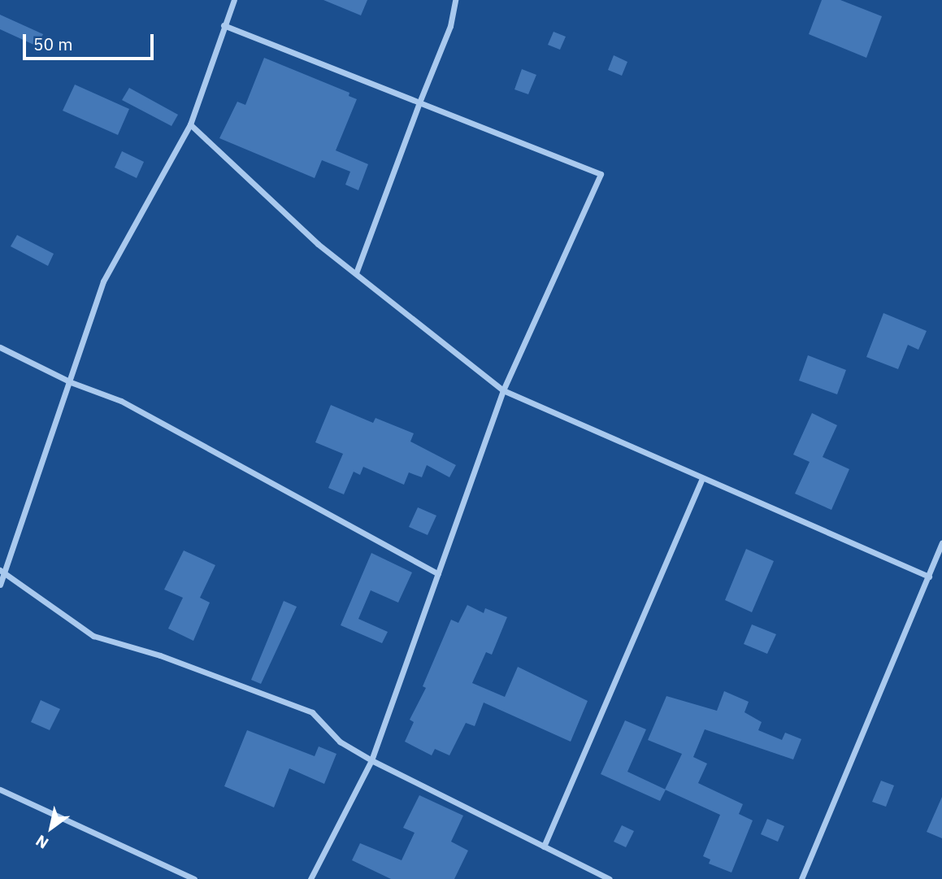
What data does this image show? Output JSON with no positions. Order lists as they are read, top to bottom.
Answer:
{
  "scale_bar": "50 m",
  "north": "bottom left"
}
